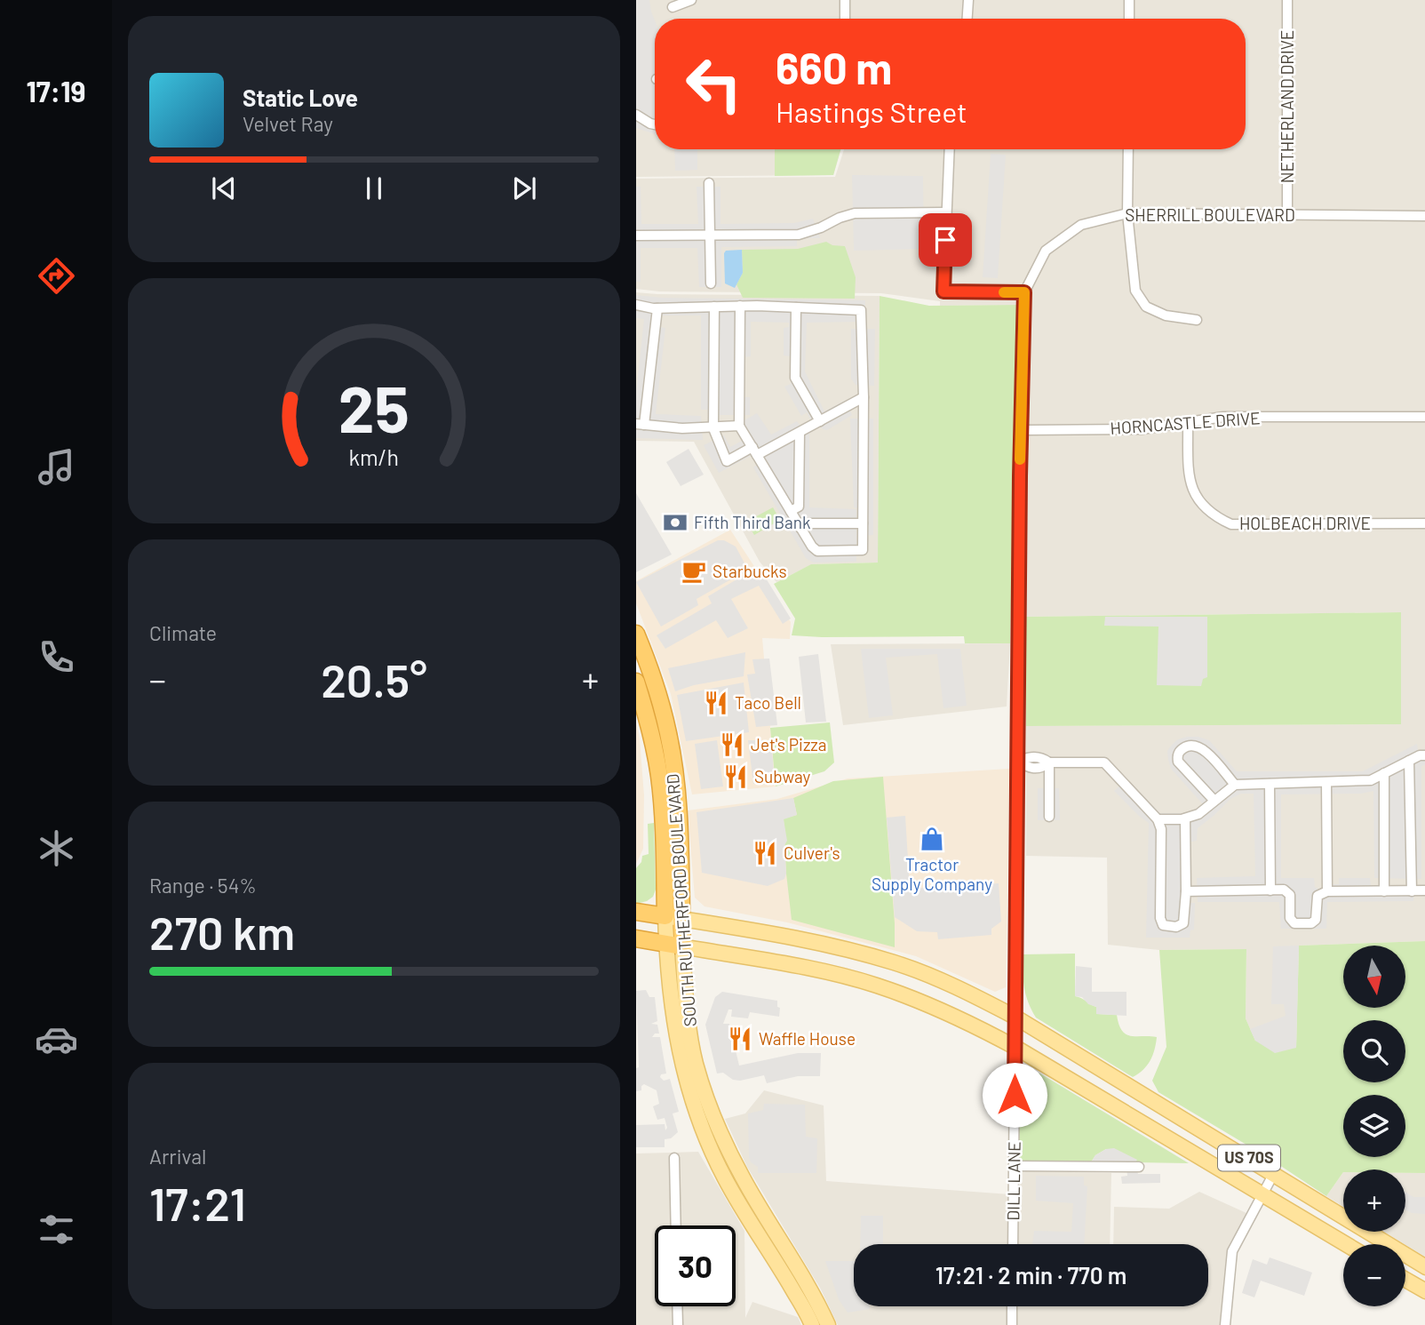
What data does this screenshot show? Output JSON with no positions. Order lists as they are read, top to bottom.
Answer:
{
  "streets": {
    "highway": ["SOUTH RUTHERFORD BOULEVARD", "US 70S"],
    "street": [
      "NETHERLAND DRIVE",
      "SHERRILL BOULEVARD",
      "HORNCASTLE DRIVE",
      "HOLBEACH DRIVE",
      "DILL LANE"
    ]
  },
  "crossings": [
    ["NETHERLAND DRIVE", "SHERRILL BOULEVARD"],
    ["SHERRILL BOULEVARD", "DILL LANE"],
    ["HORNCASTLE DRIVE", "HOLBEACH DRIVE"],
    ["HORNCASTLE DRIVE", "DILL LANE"],
    ["SOUTH RUTHERFORD BOULEVARD", "US 70S"],
    ["US 70S", "DILL LANE"]
  ],
  "places": {
    "bank": ["Fifth Third Bank"],
    "cafe": ["Starbucks"],
    "restaurant": [
      "Taco Bell",
      "Jet's Pizza",
      "Subway",
      "Culver's",
      "Waffle House"
    ],
    "shop": ["Tractor Supply Company"]
  },
  "north": "bottom",
  "page": {
    "tabs": "17:19",
    "turn": ["660 m", "Hastings Street"],
    "song": ["Static Love", "Velvet Ray"],
    "tile": [
      "Climate",
      ["Range · 54%", "270 km"],
      ["Arrival", "17:21"]
    ],
    "heat": ["−", "20.5°", "+"],
    "map_buttons": ["+", "−"],
    "limit": "30",
    "trip": "17:21 · 2 min · 770 m",
    "gauge": ["25", "km/h"]
  }
}
